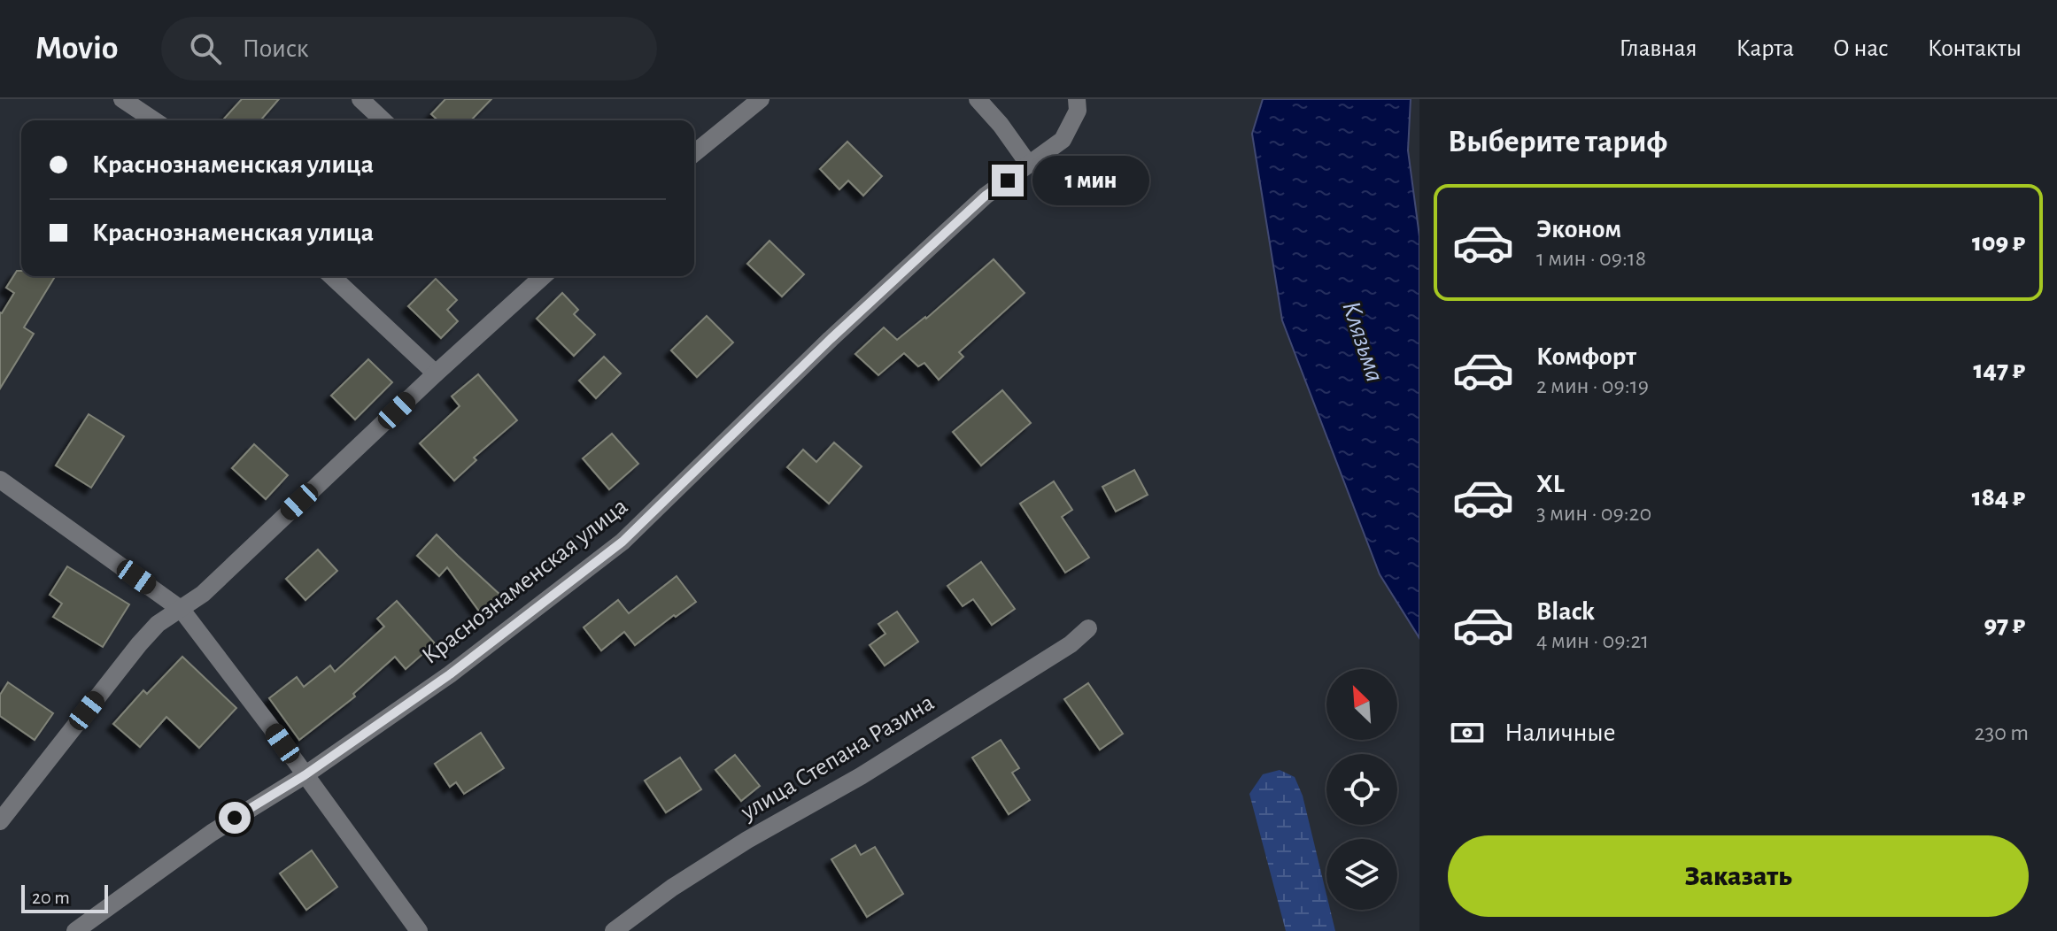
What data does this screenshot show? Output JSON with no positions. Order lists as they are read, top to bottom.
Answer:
{
  "streets": {
    "street": ["Краснознаменская улица", "улица Степана Разина"]
  },
  "water": ["Клязьма"],
  "scale_bar": "20 m",
  "north": "top left",
  "page": {
    "header": "Movio",
    "search": "Поиск",
    "nav": [
      "Главная",
      "Карта",
      "О нас",
      "Контакты"
    ],
    "heading": "Выберите тариф",
    "banner": ["Краснознаменская улица", "Краснознаменская улица"],
    "bubble": "1 мин",
    "list": [
      {
        "name": "Эконом",
        "note": "1 мин · 09:18",
        "value": "109 ₽"
      },
      {
        "name": "Комфорт",
        "note": "2 мин · 09:19",
        "value": "147 ₽"
      },
      {
        "name": "XL",
        "note": "3 мин · 09:20",
        "value": "184 ₽"
      },
      {
        "name": "Black",
        "note": "4 мин · 09:21",
        "value": "97 ₽"
      }
    ],
    "pay": ["Наличные", "230 m"],
    "buttons": "Заказать",
    "scale": "20 m"
  }
}
